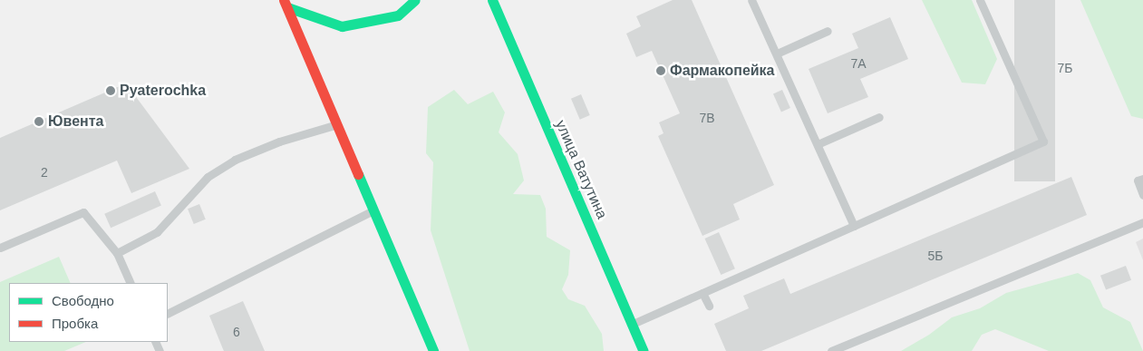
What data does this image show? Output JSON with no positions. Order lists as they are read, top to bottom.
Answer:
{
  "streets": {
    "main road": ["улица Ватутина"]
  },
  "places": ["Фармакопейка", "Pyaterochka", "Ювента"],
  "house_numbers": [
    "7А",
    "7Б",
    "7В",
    "2",
    "5Б",
    "6"
  ],
  "legend": ["Свободно", "Пробка"]
}
